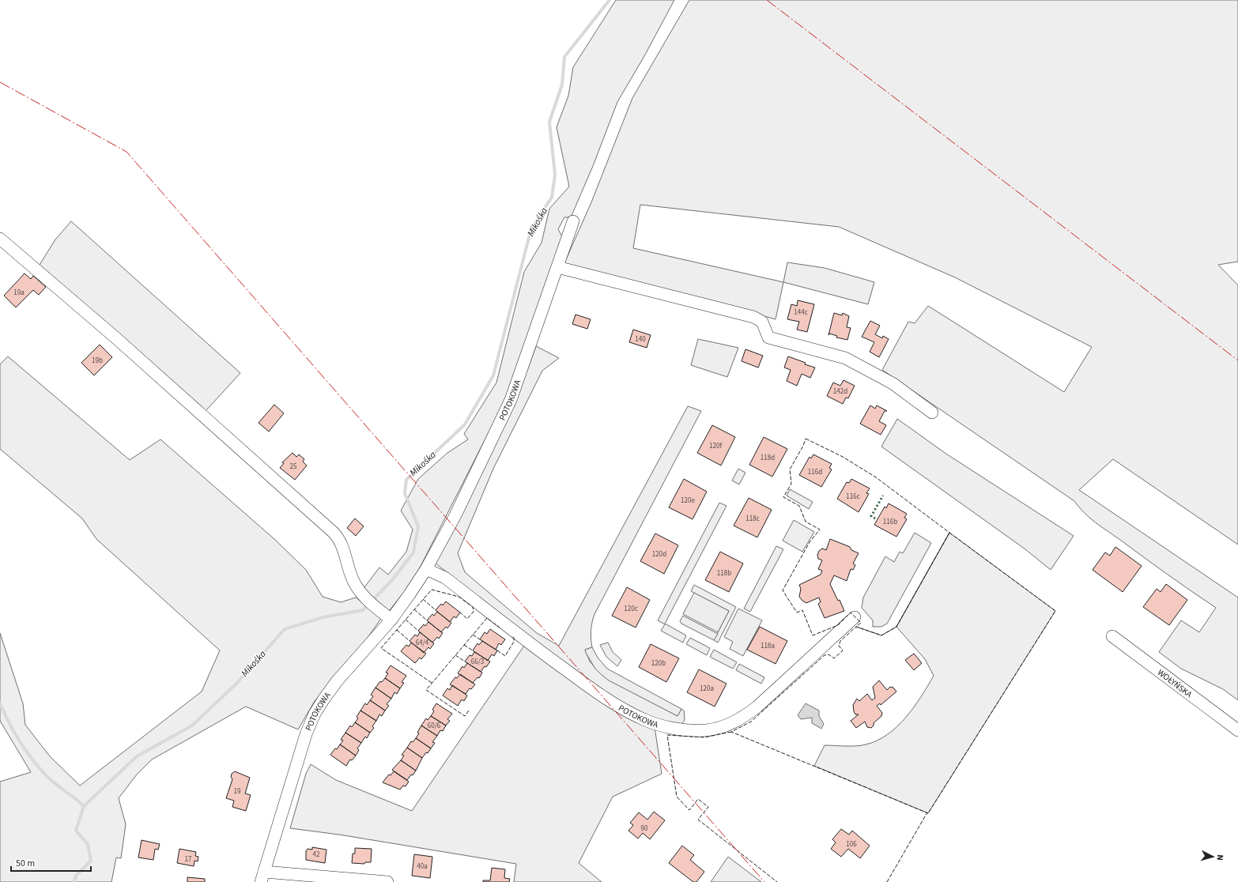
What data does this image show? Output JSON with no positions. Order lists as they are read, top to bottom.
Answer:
{
  "streets": {
    "street": ["POTOKOWA", "WOŁYŃSKA"]
  },
  "water": ["Mikośka"],
  "house_numbers": [
    "19a",
    "144c",
    "140",
    "19b",
    "142d",
    "120f",
    "118d",
    "25",
    "116d",
    "116c",
    "120e",
    "118c",
    "116b",
    "120d",
    "118b",
    "120c",
    "64/4",
    "118a",
    "66/3",
    "120b",
    "120a",
    "60/6",
    "19",
    "90",
    "106",
    "42",
    "17",
    "40a"
  ],
  "scale_bar": "50 m",
  "north": "right"
}
